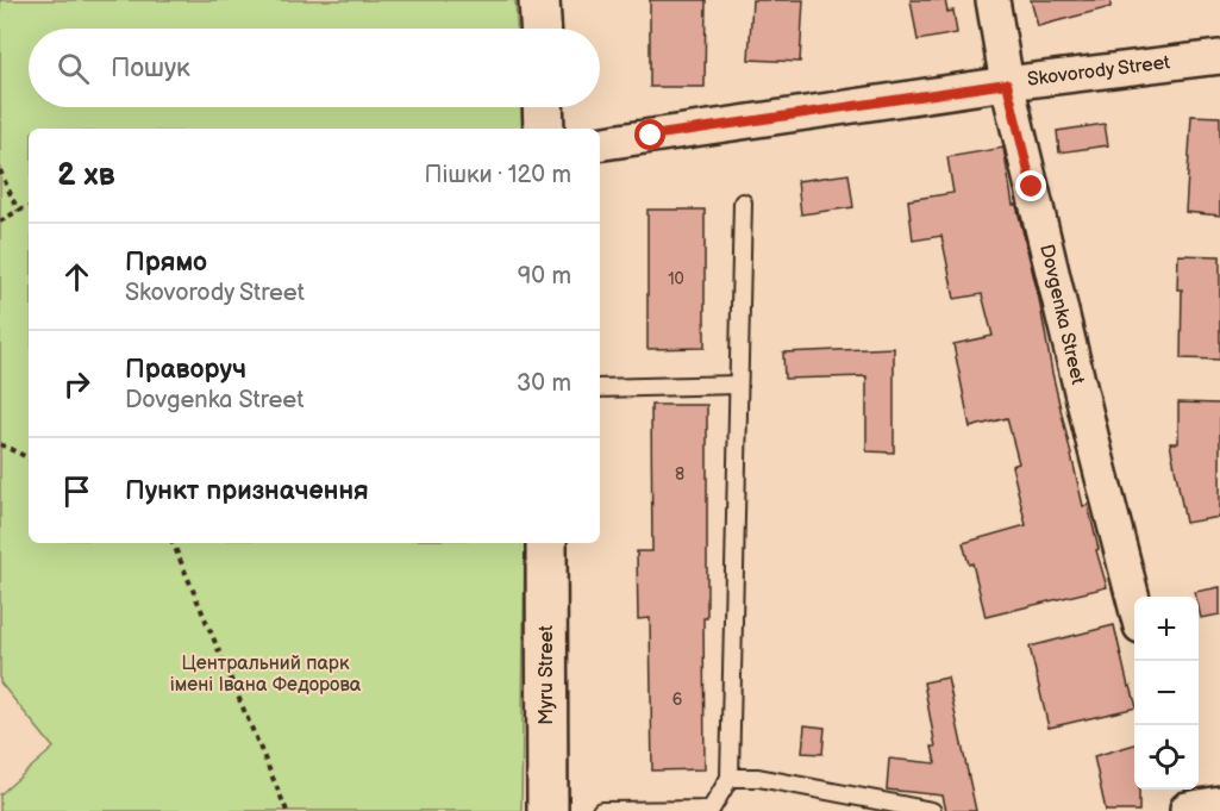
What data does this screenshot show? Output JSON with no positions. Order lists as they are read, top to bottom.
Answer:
{
  "streets": {
    "main road": ["Myru Street"],
    "street": ["Skovorody Street", "Dovgenka Street"]
  },
  "crossings": [
    ["Skovorody Street", "Dovgenka Street"]
  ],
  "parks": ["Центральний парк імені Івана Федорова"],
  "house_numbers": ["10", "8", "6"],
  "page": {
    "search": "Пошук",
    "heading": ["2 хв", "Пішки · 120 m"],
    "list": [
      ["Прямо", "Skovorody Street", "90 m"],
      ["Праворуч", "Dovgenka Street", "30 m"],
      "Пункт призначення"
    ],
    "map_buttons": ["+", "−"]
  }
}
